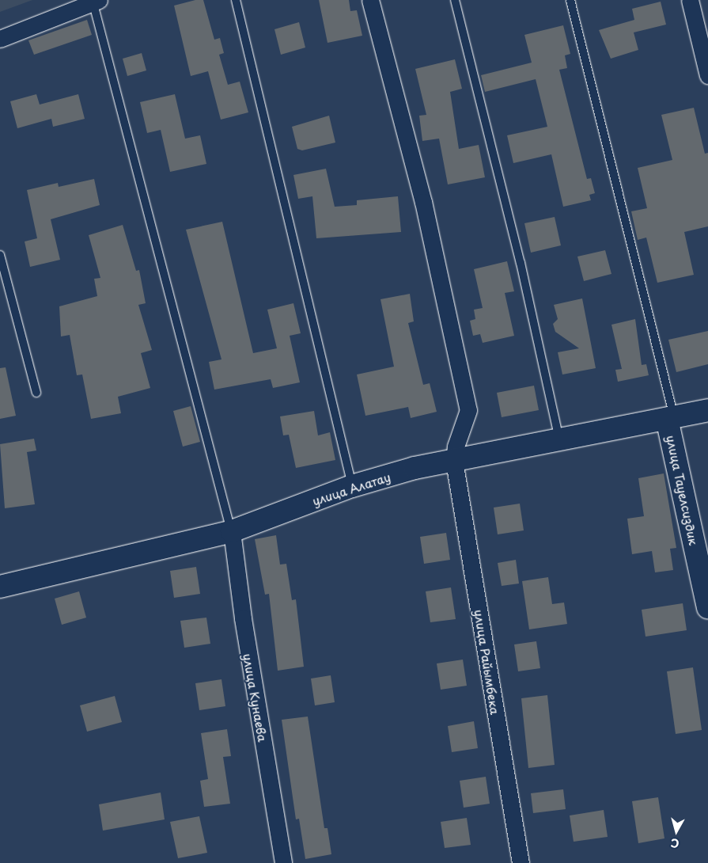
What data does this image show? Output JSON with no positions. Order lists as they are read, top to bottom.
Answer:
{
  "streets": {
    "street": [
      "улица Алатау",
      "улица Тауелсиздик",
      "улица Райымбека",
      "улица Кунаева"
    ]
  },
  "crossings": [
    ["улица Алатау", "улица Тауелсиздик"],
    ["улица Алатау", "улица Райымбека"],
    ["улица Алатау", "улица Кунаева"]
  ],
  "north": "bottom"
}
